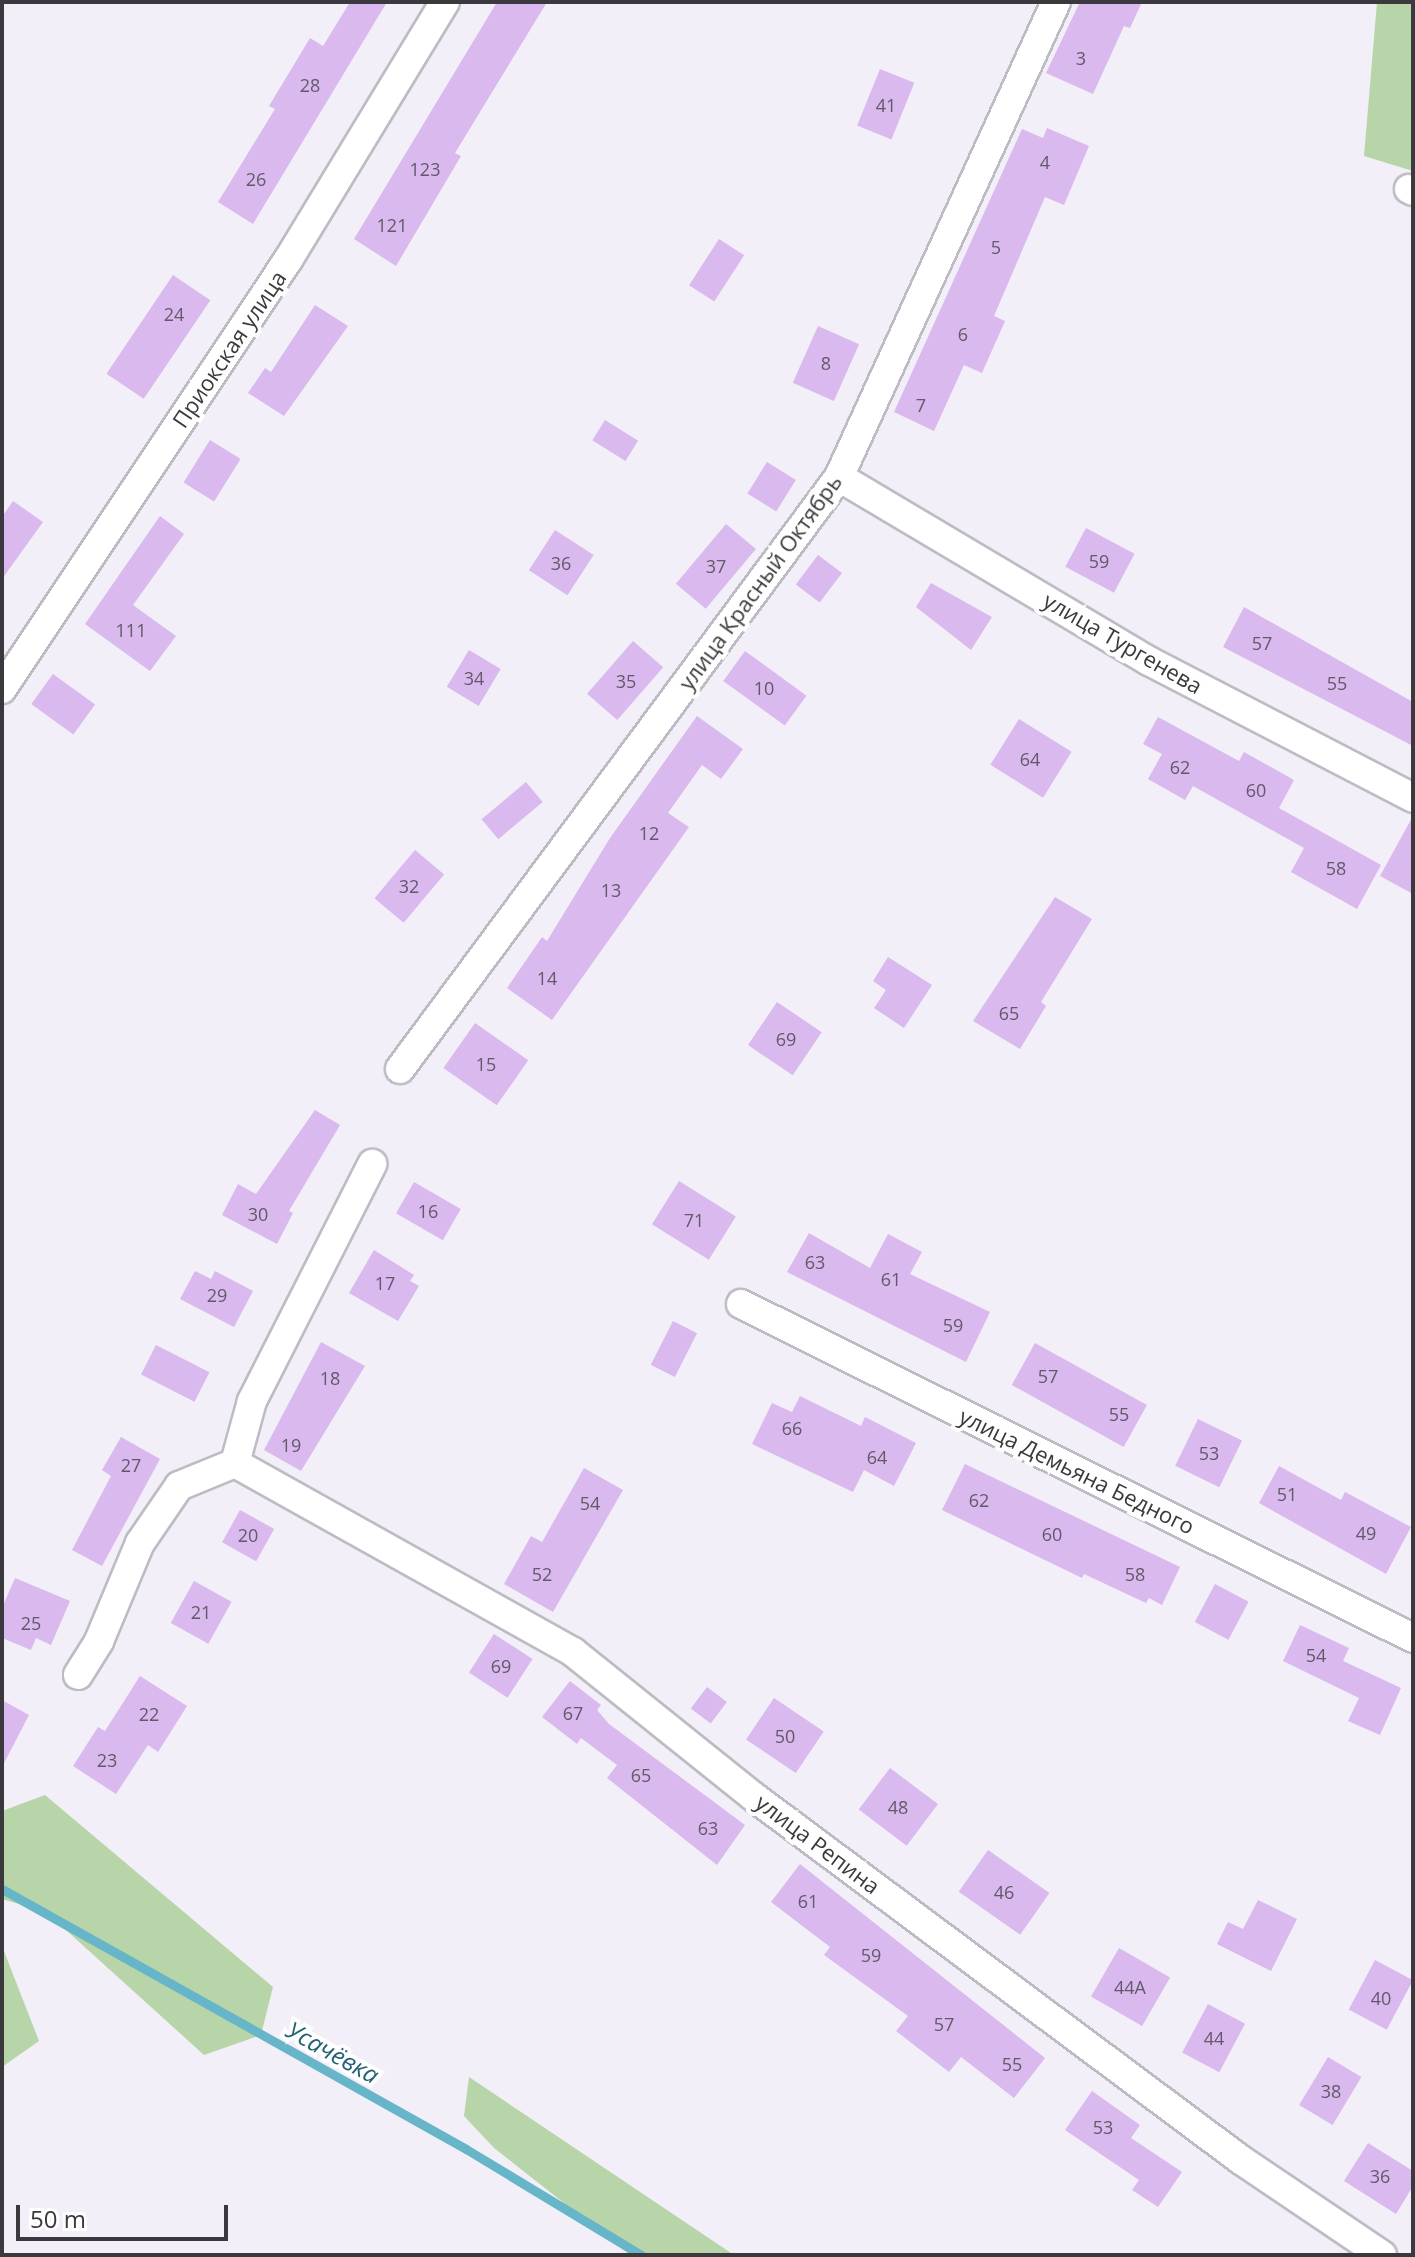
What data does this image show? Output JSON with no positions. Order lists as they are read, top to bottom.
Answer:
{
  "streets": {
    "street": [
      "Приокская улица",
      "улица Красный Октябрь",
      "улица Тургенева",
      "улица Демьяна Бедного",
      "улица Репина"
    ]
  },
  "crossings": [
    ["улица Красный Октябрь", "улица Тургенева"]
  ],
  "water": ["Усачёвка"],
  "house_numbers": [
    "3",
    "28",
    "41",
    "4",
    "123",
    "26",
    "121",
    "5",
    "24",
    "6",
    "8",
    "7",
    "59",
    "36",
    "37",
    "111",
    "57",
    "34",
    "35",
    "55",
    "10",
    "64",
    "62",
    "60",
    "12",
    "58",
    "32",
    "13",
    "14",
    "65",
    "69",
    "15",
    "16",
    "30",
    "71",
    "63",
    "61",
    "17",
    "29",
    "59",
    "57",
    "18",
    "55",
    "66",
    "19",
    "53",
    "64",
    "27",
    "51",
    "62",
    "54",
    "49",
    "60",
    "20",
    "52",
    "58",
    "21",
    "25",
    "54",
    "69",
    "67",
    "22",
    "50",
    "23",
    "65",
    "48",
    "63",
    "46",
    "61",
    "59",
    "44А",
    "40",
    "57",
    "44",
    "55",
    "38",
    "53",
    "36"
  ],
  "scale_bar": "50 m"
}
